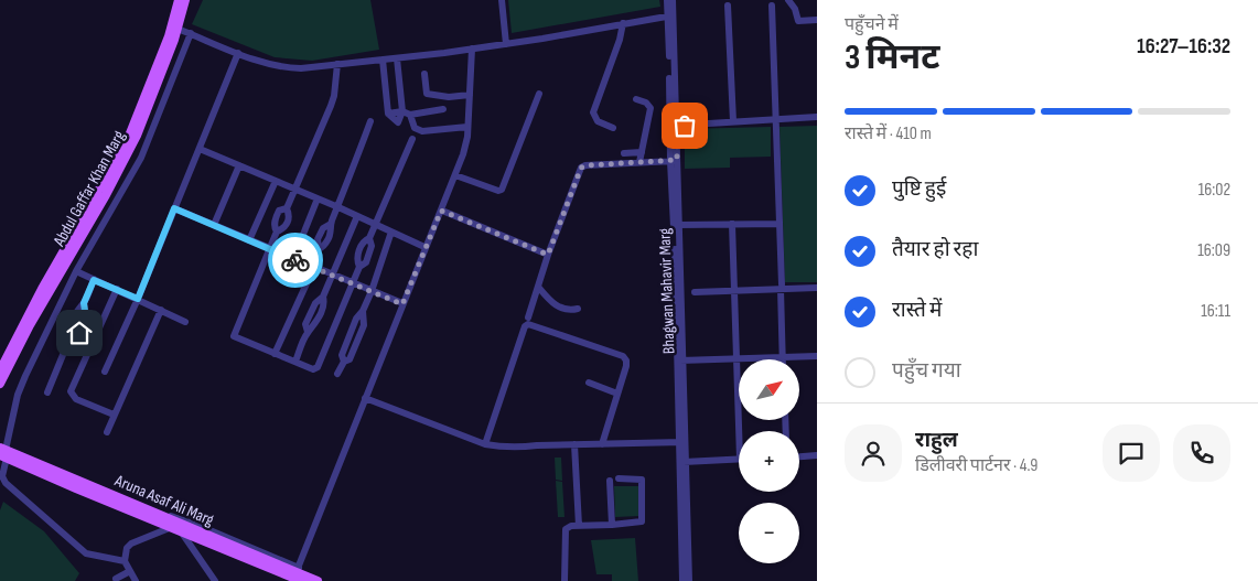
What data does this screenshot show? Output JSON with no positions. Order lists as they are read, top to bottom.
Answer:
{
  "streets": {
    "main road": ["Abdul Gaffar Khan Marg", "Aruna Asaf Ali Marg"],
    "street": ["Bhagwan Mahavir Marg"]
  },
  "north": "top right",
  "page": {
    "heading": ["3 मिनट", "पहुँचने में", "16:27–16:32"],
    "panel": ["राहुल", "डिलीवरी पार्टनर · 4.9"],
    "bar": "रास्ते में · 410 m",
    "list": [
      ["पुष्टि हुई", "16:02"],
      ["तैयार हो रहा", "16:09"],
      ["रास्ते में", "16:11"],
      "पहुँच गया"
    ],
    "map_buttons": ["+", "−"]
  }
}
